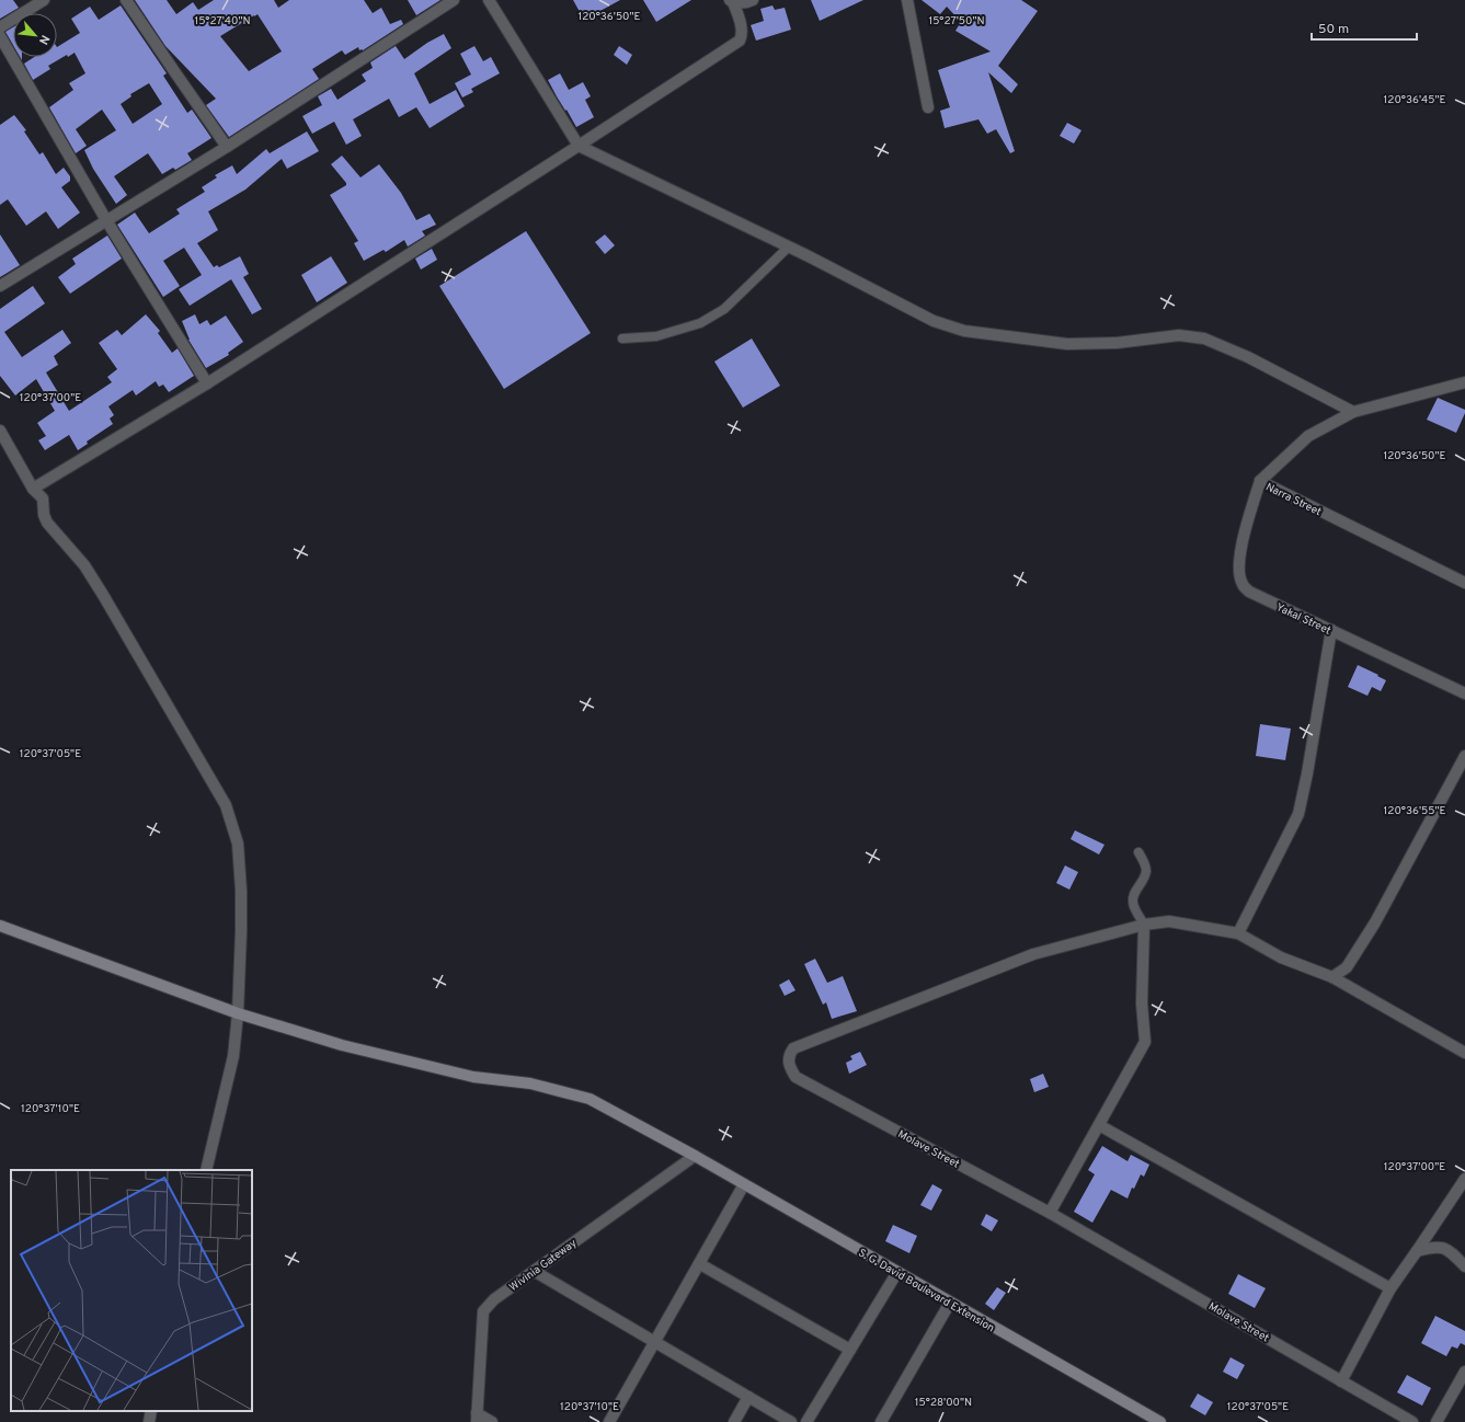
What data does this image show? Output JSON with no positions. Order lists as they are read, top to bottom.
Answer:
{
  "streets": {
    "street": [
      "Narra Street",
      "Yakal Street",
      "Molave Street",
      "Wivinia Gateway",
      "S. G. David Boulevard Extension"
    ]
  },
  "crossings": [
    ["Narra Street", "Yakal Street"],
    ["Wivinia Gateway", "S. G. David Boulevard Extension"]
  ],
  "scale_bar": "50 m",
  "north": "bottom right",
  "coordinates": [
    "120°36'50\"E",
    "15°27'40\"N",
    "15°27'50\"N",
    "120°36'45\"E",
    "120°37'00\"E",
    "120°37'05\"E",
    "120°36'55\"E",
    "120°37'10\"E",
    "15°28'00\"N"
  ]
}
